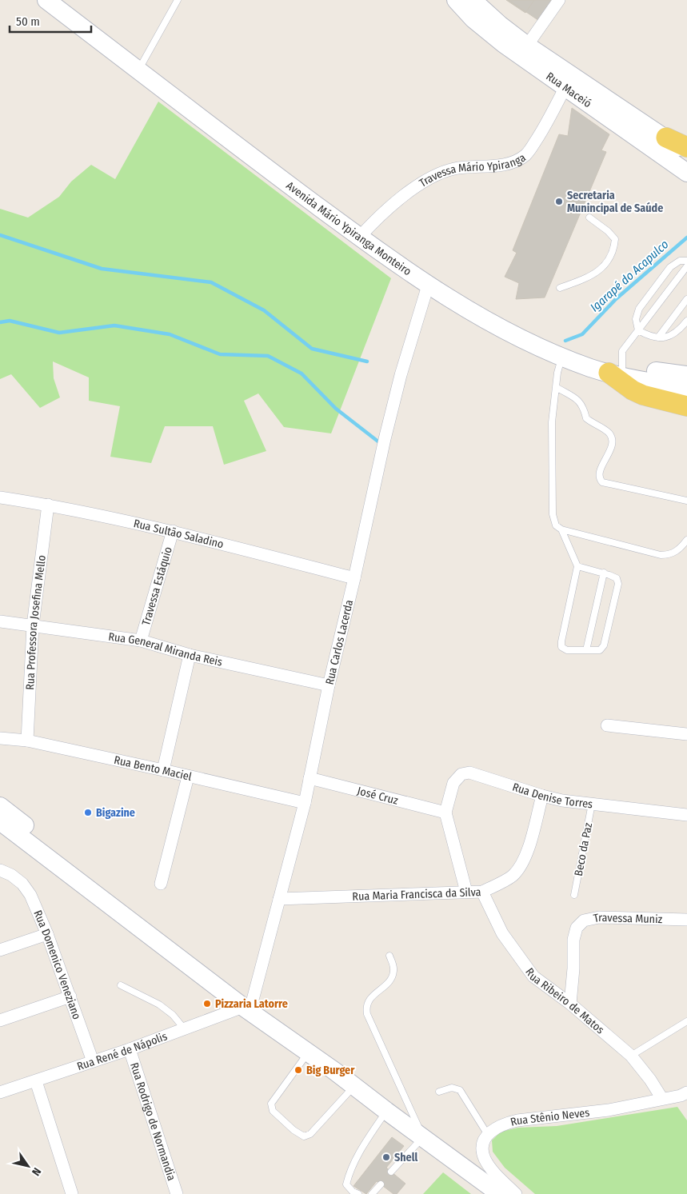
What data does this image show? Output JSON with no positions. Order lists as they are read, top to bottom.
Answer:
{
  "streets": {
    "main road": ["Rua Maceió", "Avenida Mário Ypiranga Monteiro"],
    "street": [
      "Travessa Mário Ypiranga",
      "Rua Sultão Saladino",
      "Travessa Estáquio",
      "Rua Professora Josefina Mello",
      "Rua Carlos Lacerda",
      "Rua General Miranda Reis",
      "Rua Bento Maciel",
      "Rua Denise Torres",
      "José Cruz",
      "Rua Maria Francisca da Silva",
      "Travessa Muniz",
      "Rua Domenico Veneziano",
      "Rua Ribeiro de Matos",
      "Rua René de Nápolis",
      "Rua Stênio Neves",
      "Rua Rodrigo de Normandia"
    ],
    "lane": ["Beco da Paz"]
  },
  "crossings": [
    ["Rua Maceió", "Travessa Mário Ypiranga"],
    ["Travessa Mário Ypiranga", "Avenida Mário Ypiranga Monteiro"],
    ["Avenida Mário Ypiranga Monteiro", "Rua Carlos Lacerda"],
    ["Rua Sultão Saladino", "Travessa Estáquio"],
    ["Rua Sultão Saladino", "Rua Professora Josefina Mello"],
    ["Rua Sultão Saladino", "Rua Carlos Lacerda"],
    ["Travessa Estáquio", "Rua General Miranda Reis"],
    ["Rua Professora Josefina Mello", "Rua General Miranda Reis"],
    ["Rua Professora Josefina Mello", "Rua Bento Maciel"],
    ["Rua Carlos Lacerda", "Rua General Miranda Reis"],
    ["Rua Carlos Lacerda", "Rua Bento Maciel"],
    ["Rua Carlos Lacerda", "José Cruz"],
    ["Rua Carlos Lacerda", "Rua Maria Francisca da Silva"],
    ["Rua Carlos Lacerda", "Rua René de Nápolis"],
    ["Rua Denise Torres", "José Cruz"],
    ["Rua Denise Torres", "Beco da Paz"],
    ["Rua Denise Torres", "Rua Maria Francisca da Silva"],
    ["Rua Maria Francisca da Silva", "Rua Ribeiro de Matos"],
    ["Travessa Muniz", "Rua Ribeiro de Matos"],
    ["Rua Domenico Veneziano", "Rua René de Nápolis"],
    ["Rua Ribeiro de Matos", "Rua Stênio Neves"],
    ["Rua René de Nápolis", "Rua Rodrigo de Normandia"]
  ],
  "water": ["Igarapé do Acapulco"],
  "places": [
    "Secretaria Munincipal de Saúde",
    "Bigazine",
    "Pizzaria Latorre",
    "Big Burger",
    "Shell"
  ],
  "scale_bar": "50 m",
  "north": "bottom right"
}
